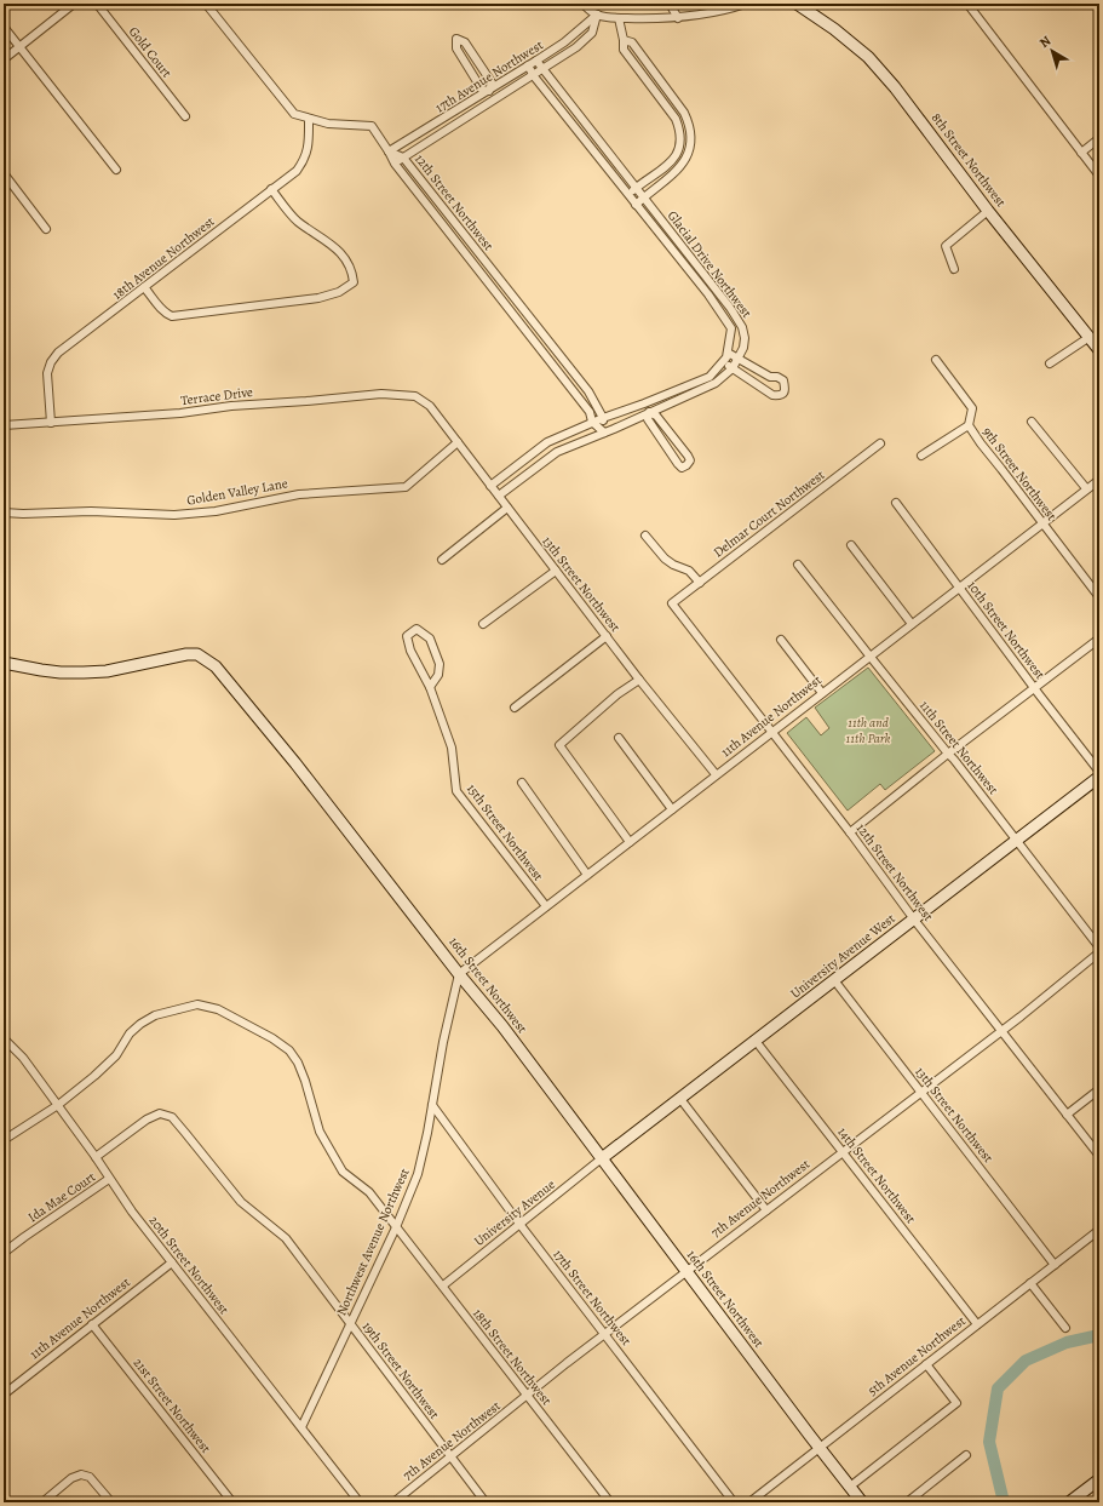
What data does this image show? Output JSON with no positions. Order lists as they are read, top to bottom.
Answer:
{
  "streets": {
    "street": [
      "Gold Court",
      "17th Avenue Northwest",
      "8th Street Northwest",
      "12th Street Northwest",
      "18th Avenue Northwest",
      "Glacial Drive Northwest",
      "Terrace Drive",
      "9th Street Northwest",
      "Golden Valley Lane",
      "Delmar Court Northwest",
      "13th Street Northwest",
      "10th Street Northwest",
      "11th Avenue Northwest",
      "11th Street Northwest",
      "15th Street Northwest",
      "University Avenue West",
      "16th Street Northwest",
      "14th Street Northwest",
      "Ida Mae Court",
      "7th Avenue Northwest",
      "University Avenue",
      "Northwest Avenue Northwest",
      "20th Street Northwest",
      "17th Street Northwest",
      "5th Avenue Northwest",
      "18th Street Northwest",
      "19th Street Northwest",
      "21st Street Northwest"
    ]
  },
  "crossings": [
    ["17th Avenue Northwest", "12th Street Northwest"],
    ["17th Avenue Northwest", "Glacial Drive Northwest"],
    ["12th Street Northwest", "Glacial Drive Northwest"],
    ["12th Street Northwest", "Delmar Court Northwest"],
    ["12th Street Northwest", "11th Avenue Northwest"],
    ["12th Street Northwest", "University Avenue West"],
    ["12th Street Northwest", "7th Avenue Northwest"],
    ["18th Avenue Northwest", "Terrace Drive"],
    ["Glacial Drive Northwest", "13th Street Northwest"],
    ["Terrace Drive", "13th Street Northwest"],
    ["9th Street Northwest", "11th Avenue Northwest"],
    ["Golden Valley Lane", "13th Street Northwest"],
    ["13th Street Northwest", "11th Avenue Northwest"],
    ["13th Street Northwest", "University Avenue West"],
    ["13th Street Northwest", "7th Avenue Northwest"],
    ["13th Street Northwest", "5th Avenue Northwest"],
    ["10th Street Northwest", "11th Avenue Northwest"],
    ["11th Avenue Northwest", "11th Street Northwest"],
    ["11th Avenue Northwest", "15th Street Northwest"],
    ["11th Avenue Northwest", "16th Street Northwest"],
    ["11th Avenue Northwest", "Northwest Avenue Northwest"],
    ["11th Avenue Northwest", "20th Street Northwest"],
    ["11th Avenue Northwest", "21st Street Northwest"],
    ["11th Street Northwest", "University Avenue West"],
    ["University Avenue West", "16th Street Northwest"],
    ["University Avenue West", "14th Street Northwest"],
    ["University Avenue West", "University Avenue"],
    ["16th Street Northwest", "7th Avenue Northwest"],
    ["16th Street Northwest", "University Avenue"],
    ["16th Street Northwest", "Northwest Avenue Northwest"],
    ["16th Street Northwest", "5th Avenue Northwest"],
    ["14th Street Northwest", "7th Avenue Northwest"],
    ["14th Street Northwest", "5th Avenue Northwest"],
    ["Ida Mae Court", "20th Street Northwest"],
    ["7th Avenue Northwest", "17th Street Northwest"],
    ["7th Avenue Northwest", "18th Street Northwest"],
    ["7th Avenue Northwest", "19th Street Northwest"],
    ["University Avenue", "17th Street Northwest"],
    ["University Avenue", "18th Street Northwest"],
    ["Northwest Avenue Northwest", "20th Street Northwest"],
    ["Northwest Avenue Northwest", "17th Street Northwest"],
    ["Northwest Avenue Northwest", "18th Street Northwest"],
    ["Northwest Avenue Northwest", "19th Street Northwest"],
    ["20th Street Northwest", "18th Street Northwest"],
    ["20th Street Northwest", "19th Street Northwest"]
  ],
  "parks": ["11th and 11th Park"],
  "north": "top left"
}
